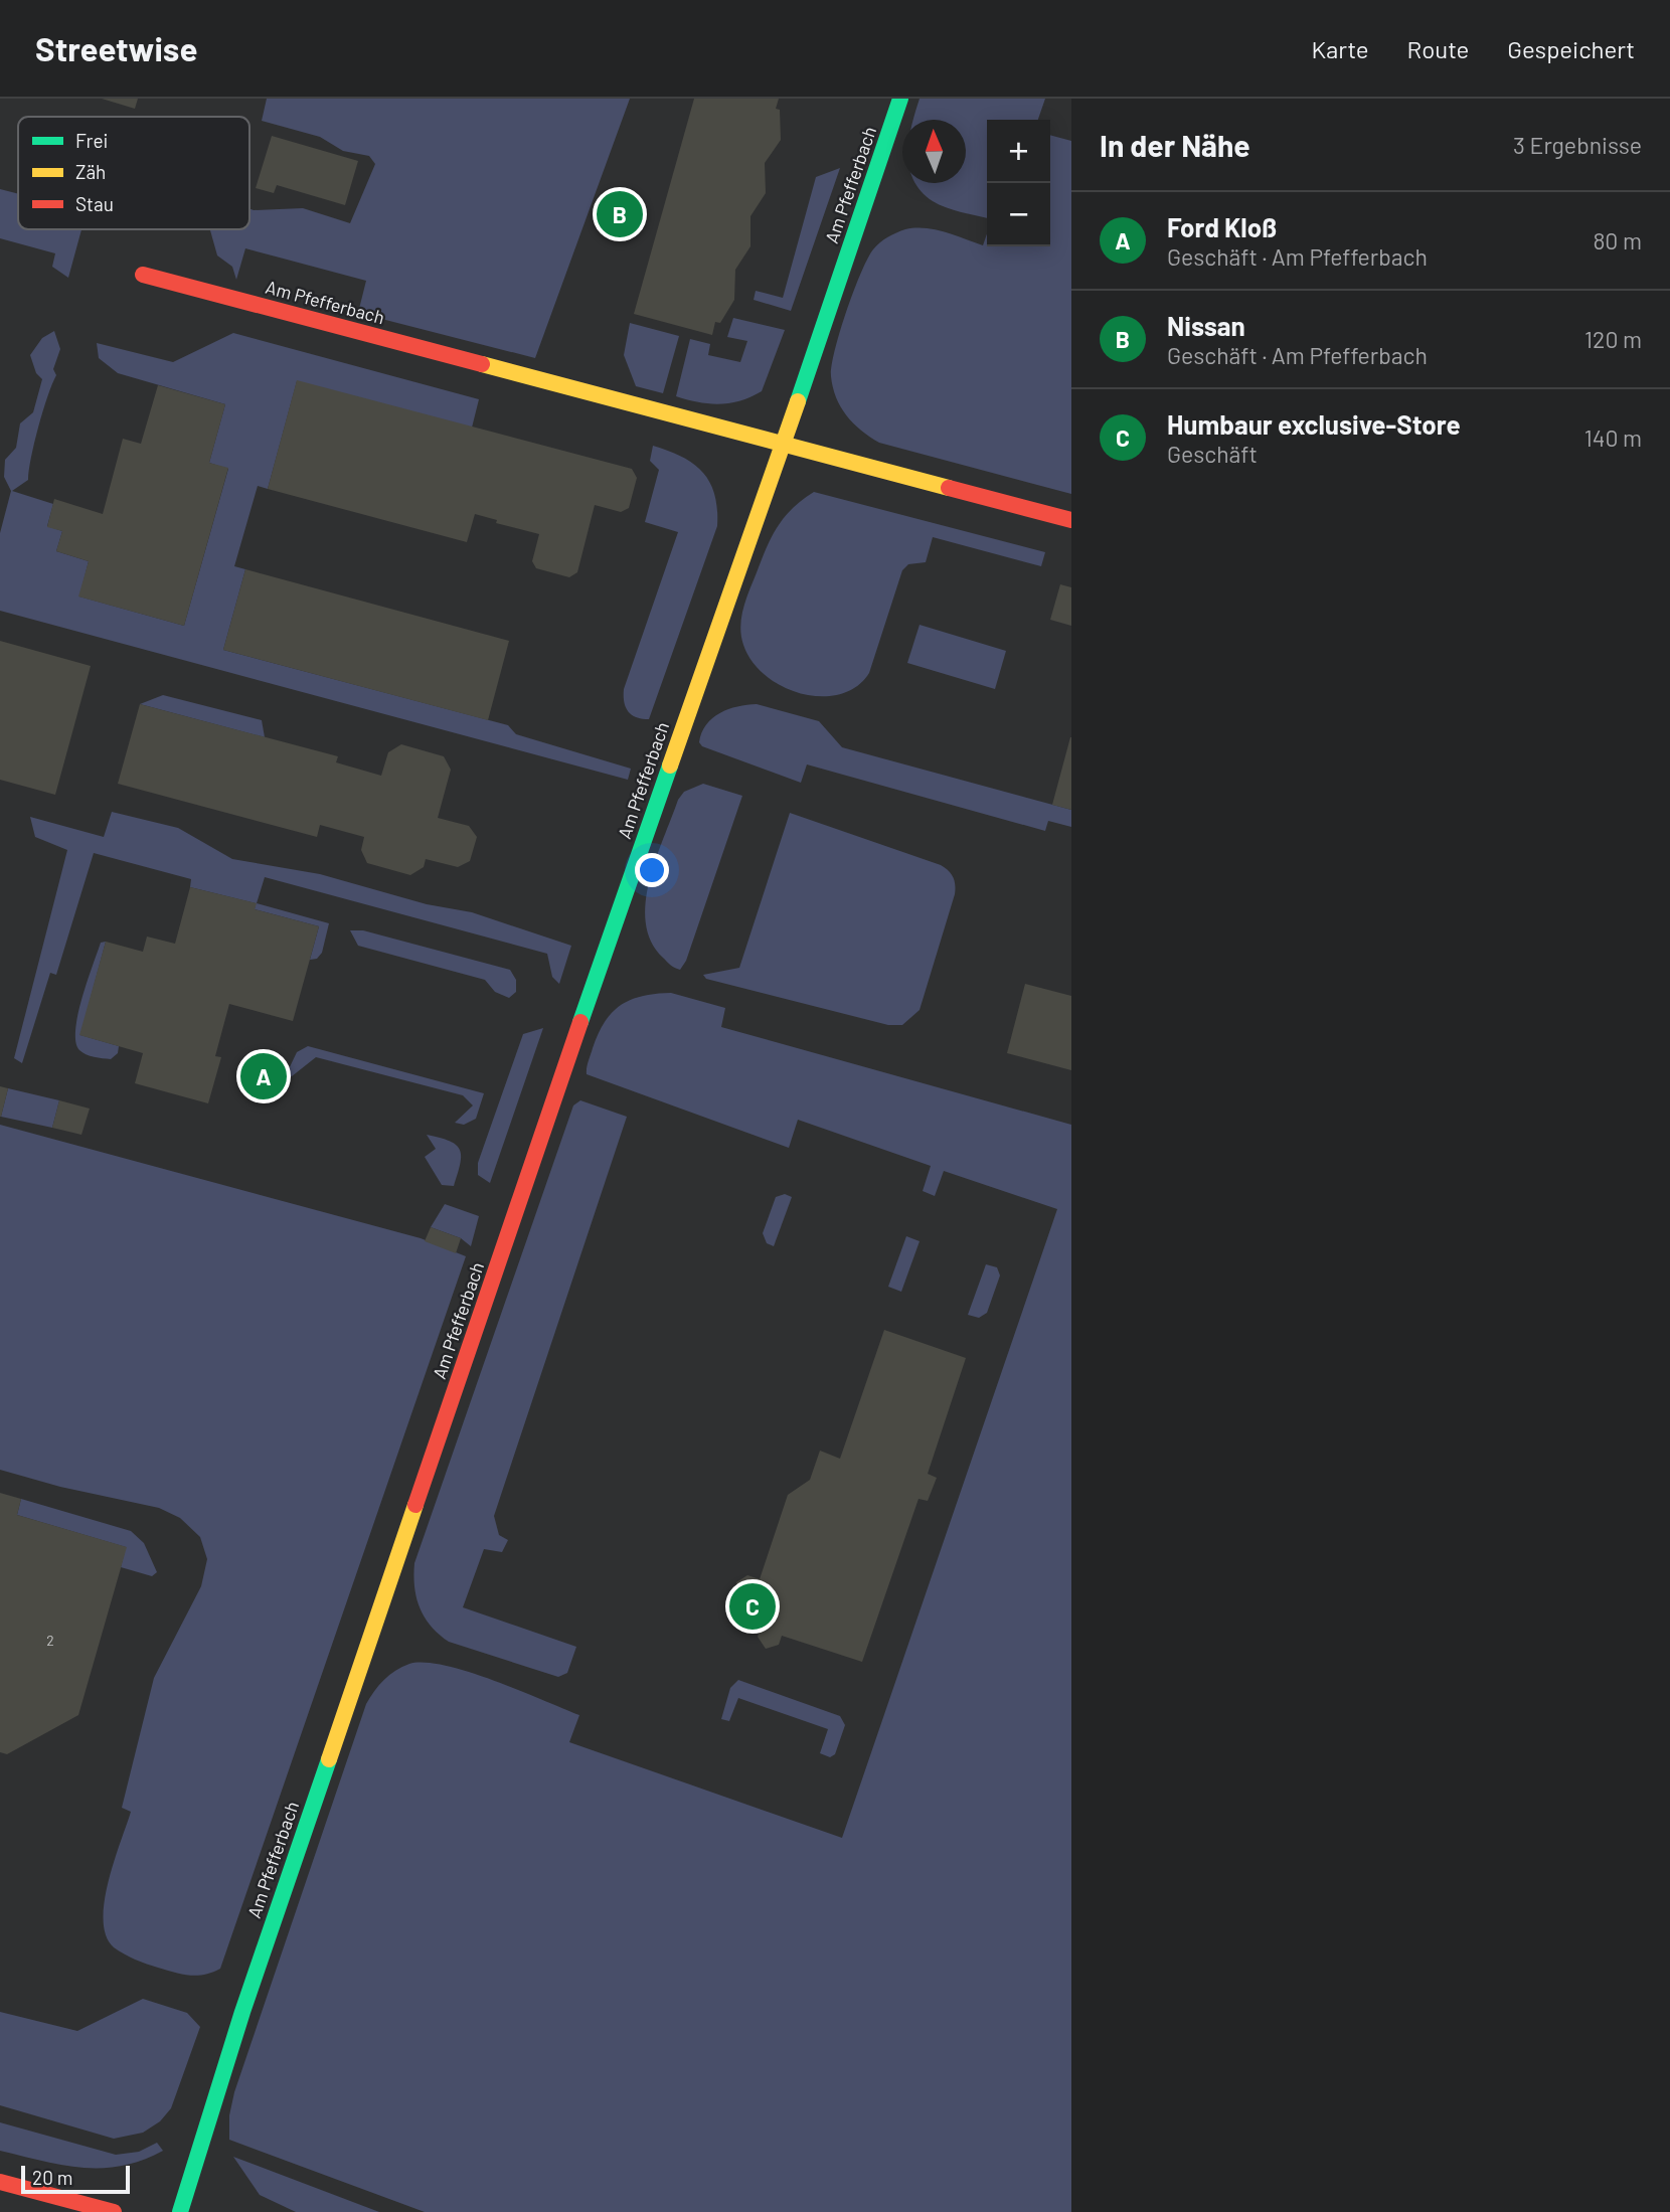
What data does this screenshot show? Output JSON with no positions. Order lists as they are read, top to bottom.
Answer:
{
  "streets": {
    "street": ["Am Pfefferbach"]
  },
  "house_numbers": ["2"],
  "legend": ["Frei", "Zäh", "Stau"],
  "scale_bar": "20 m",
  "north": "top",
  "page": {
    "header": "Streetwise",
    "nav": ["Karte", "Route", "Gespeichert"],
    "heading": ["In der Nähe", "3 Ergebnisse"],
    "map_buttons": ["+", "−"],
    "pins": ["B", "A", "C"],
    "list": [
      {
        "mark": "A",
        "name": "Ford Kloß",
        "note": "Geschäft · Am Pfefferbach",
        "value": "80 m"
      },
      {
        "mark": "B",
        "name": "Nissan",
        "note": "Geschäft · Am Pfefferbach",
        "value": "120 m"
      },
      {
        "mark": "C",
        "name": "Humbaur exclusive-Store",
        "note": "Geschäft",
        "value": "140 m"
      }
    ],
    "scale": "20 m"
  }
}
